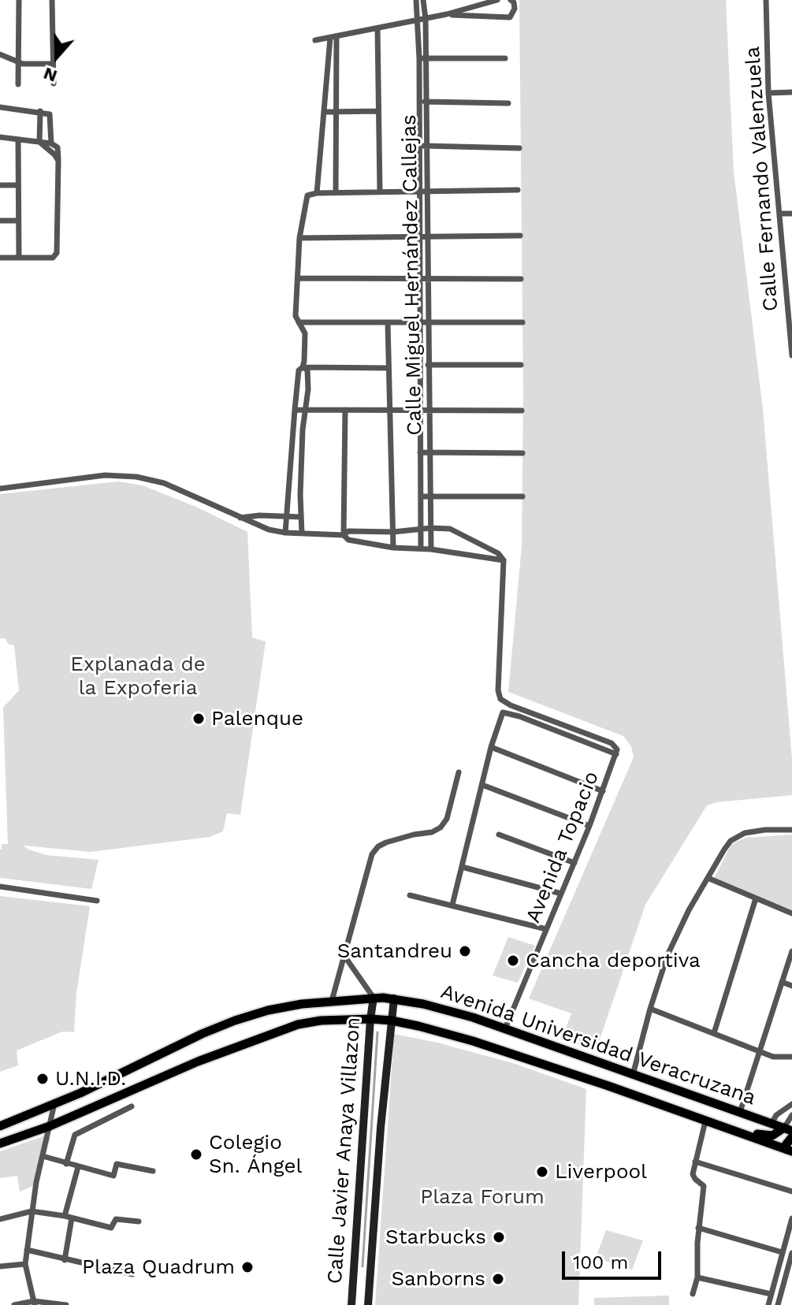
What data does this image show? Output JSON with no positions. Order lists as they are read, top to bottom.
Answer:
{
  "streets": {
    "main road": ["Avenida Universidad Veracruzana"],
    "street": [
      "Calle Fernando Valenzuela",
      "Calle Miguel Hernández Callejas",
      "Avenida Topacio",
      "Calle Javier Anaya Villazon"
    ]
  },
  "crossings": [
    ["Avenida Topacio", "Avenida Universidad Veracruzana"],
    ["Avenida Universidad Veracruzana", "Calle Javier Anaya Villazon"]
  ],
  "parks": ["Explanada de la Expoferia", "Plaza Forum"],
  "places": [
    "Palenque",
    "Santandreu",
    "Cancha deportiva",
    "U.N.I.D.",
    "Colegio Sn. Ángel",
    "Liverpool",
    "Starbucks",
    "Plaza Quadrum",
    "Sanborns"
  ],
  "scale_bar": "100 m",
  "north": "bottom"
}
